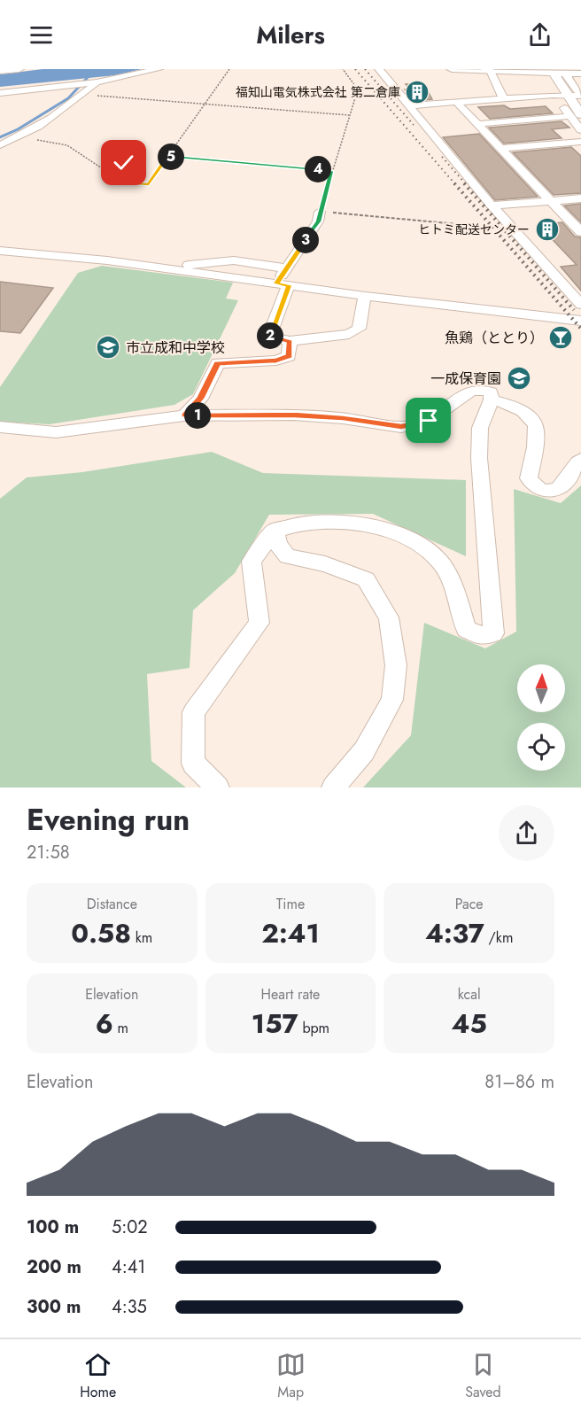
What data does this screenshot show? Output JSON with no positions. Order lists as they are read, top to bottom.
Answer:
{
  "places": {
    "building": ["福知山電気株式会社 第二倉庫", "ヒトミ配送センター"],
    "bar": ["魚鶏（ととり）"],
    "school or university": ["市立成和中学校", "一成保育園"]
  },
  "north": "top",
  "page": {
    "header": "Milers",
    "pins": [
      "5",
      "4",
      "3",
      "2",
      "1"
    ],
    "heading": ["Evening run", "21:58"],
    "stats": [
      ["Distance", "0.58 km"],
      ["Time", "2:41"],
      ["Pace", "4:37 /km"],
      ["Elevation", "6 m"],
      ["Heart rate", "157 bpm"],
      ["kcal", "45"]
    ],
    "chart": ["Elevation", "81–86 m"],
    "list": [
      {
        "name": "100 m",
        "note": "5:02"
      },
      {
        "name": "200 m",
        "note": "4:41"
      },
      {
        "name": "300 m",
        "note": "4:35"
      }
    ],
    "tabs": ["Home", "Map", "Saved"]
  }
}
